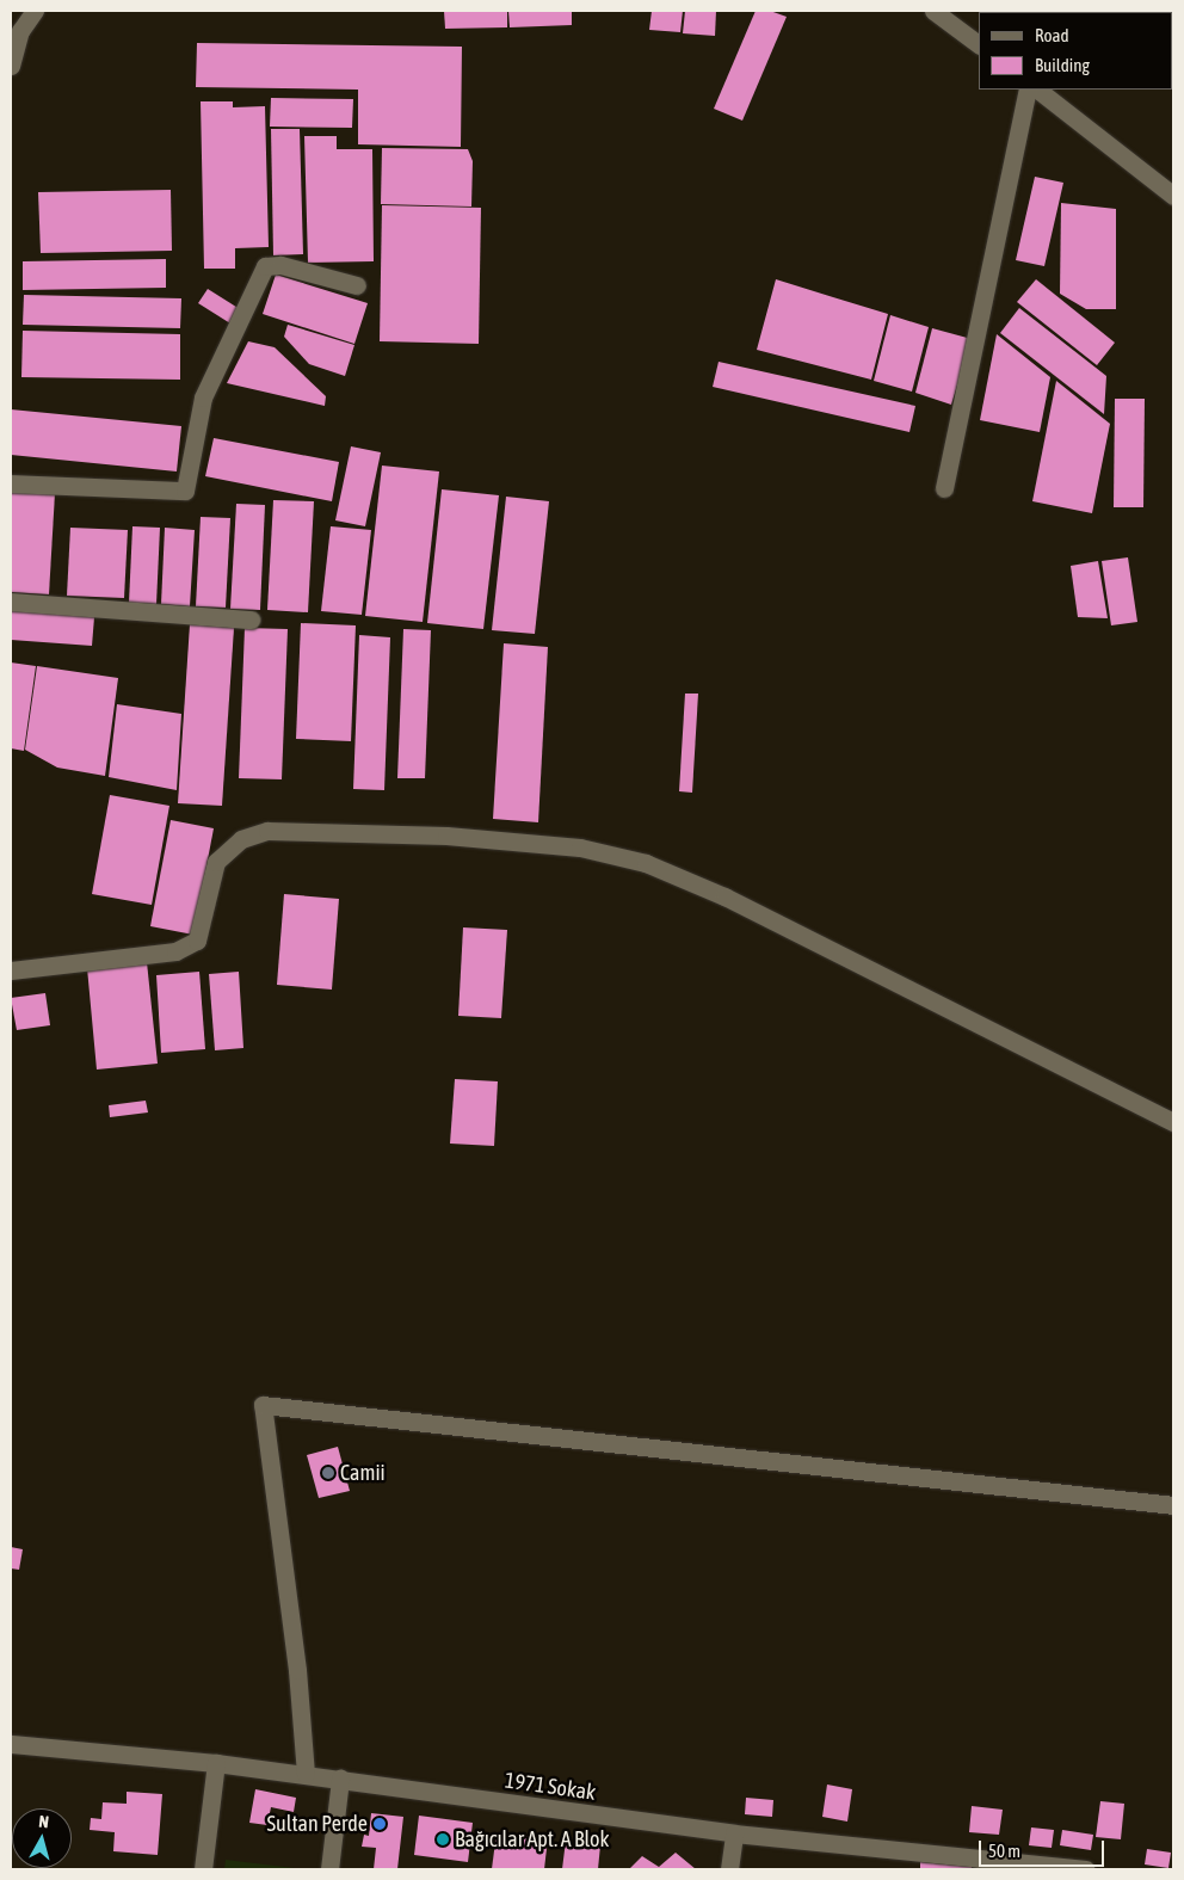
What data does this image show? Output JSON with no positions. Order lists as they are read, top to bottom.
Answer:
{
  "streets": {
    "street": ["1971 Sokak"]
  },
  "places": ["Camii", "Sultan Perde", "Bağıcılar Apt. A Blok"],
  "legend": ["Road", "Building"],
  "scale_bar": "50 m",
  "north": "top"
}
